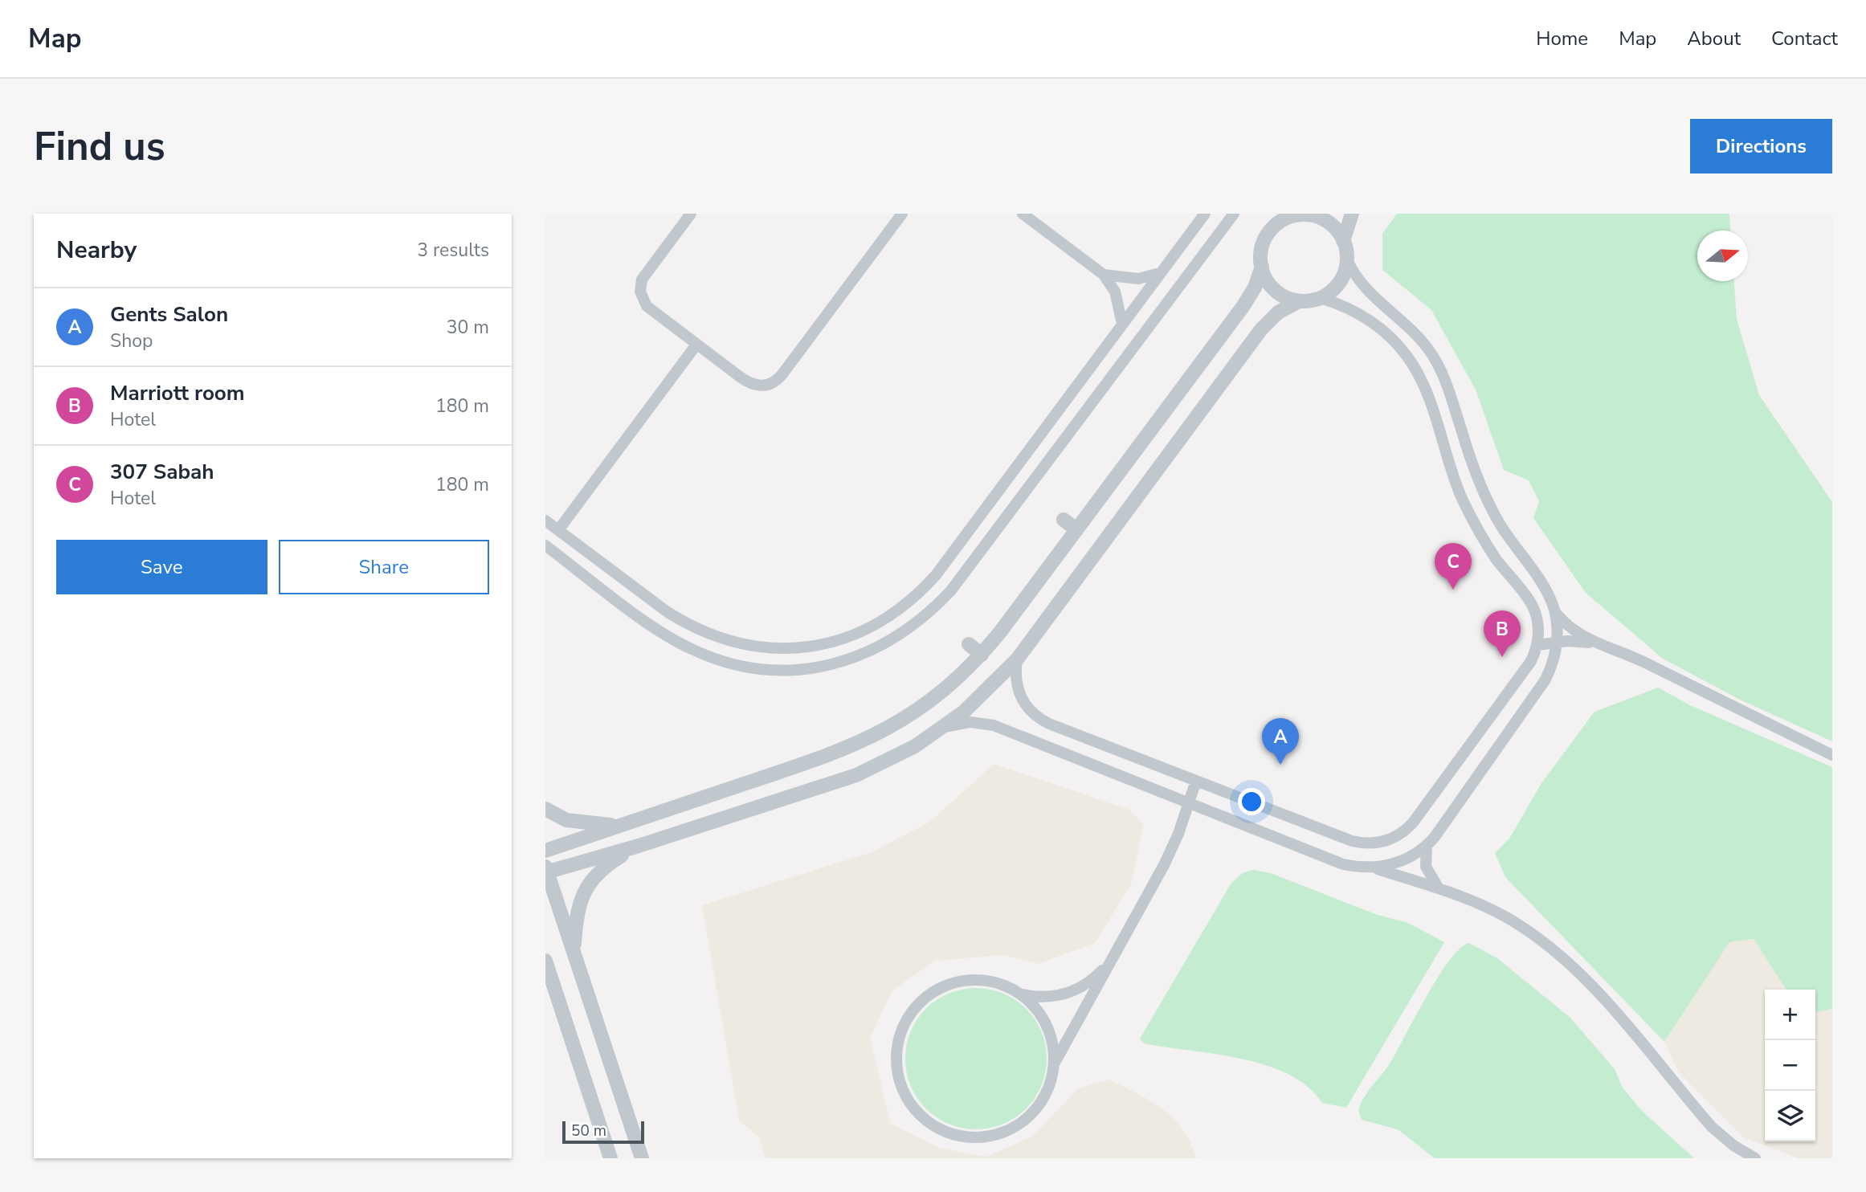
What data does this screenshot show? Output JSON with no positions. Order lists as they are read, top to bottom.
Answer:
{
  "scale_bar": "50 m",
  "north": "right",
  "page": {
    "header": "Map",
    "nav": [
      "Home",
      "Map",
      "About",
      "Contact"
    ],
    "buttons": [
      "Directions",
      ["Save", "Share"]
    ],
    "title": "Find us",
    "heading": ["Nearby", "3 results"],
    "list": [
      {
        "mark": "A",
        "name": "Gents Salon",
        "note": "Shop",
        "value": "30 m"
      },
      {
        "mark": "B",
        "name": "Marriott room",
        "note": "Hotel",
        "value": "180 m"
      },
      {
        "mark": "C",
        "name": "307 Sabah",
        "note": "Hotel",
        "value": "180 m"
      }
    ],
    "pins": ["C", "B", "A"],
    "map_buttons": ["+", "−"],
    "scale": "50 m"
  }
}
